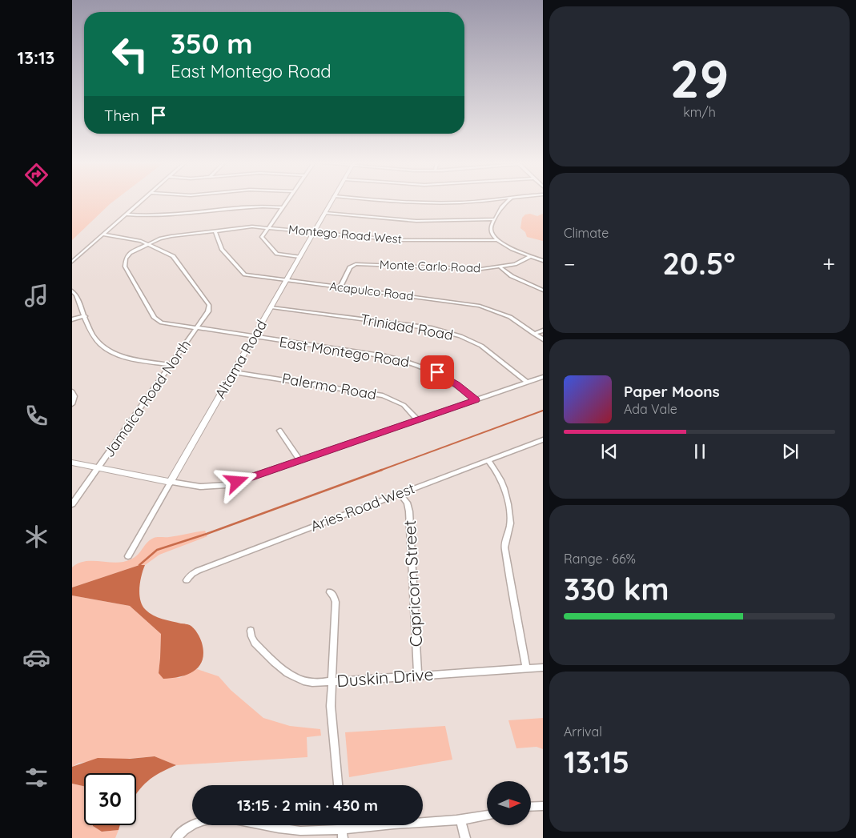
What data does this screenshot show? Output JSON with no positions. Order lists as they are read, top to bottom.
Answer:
{
  "streets": {
    "street": [
      "Montego Road West",
      "Monte Carlo Road",
      "Acapulco Road",
      "Trinidad Road",
      "East Montego Road",
      "Altama Road",
      "Palermo Road",
      "Jamaica Road North",
      "Aries Road West",
      "Capricorn Street",
      "Duskin Drive"
    ]
  },
  "crossings": [
    ["Montego Road West", "Acapulco Road"],
    ["Montego Road West", "East Montego Road"],
    ["Montego Road West", "Altama Road"],
    ["Montego Road West", "Jamaica Road North"],
    ["Monte Carlo Road", "Acapulco Road"],
    ["Acapulco Road", "Altama Road"],
    ["Trinidad Road", "Altama Road"],
    ["East Montego Road", "Altama Road"],
    ["East Montego Road", "Jamaica Road North"],
    ["Altama Road", "Palermo Road"],
    ["Aries Road West", "Capricorn Street"],
    ["Capricorn Street", "Duskin Drive"]
  ],
  "north": "right",
  "page": {
    "tabs": "13:13",
    "tile": [
      ["29", "km/h"],
      "Climate",
      ["Range · 66%", "330 km"],
      ["Arrival", "13:15"]
    ],
    "turn": ["350 m", "East Montego Road"],
    "then": "Then",
    "heat": ["−", "20.5°", "+"],
    "song": ["Paper Moons", "Ada Vale"],
    "limit": "30",
    "trip": "13:15 · 2 min · 430 m"
  }
}
